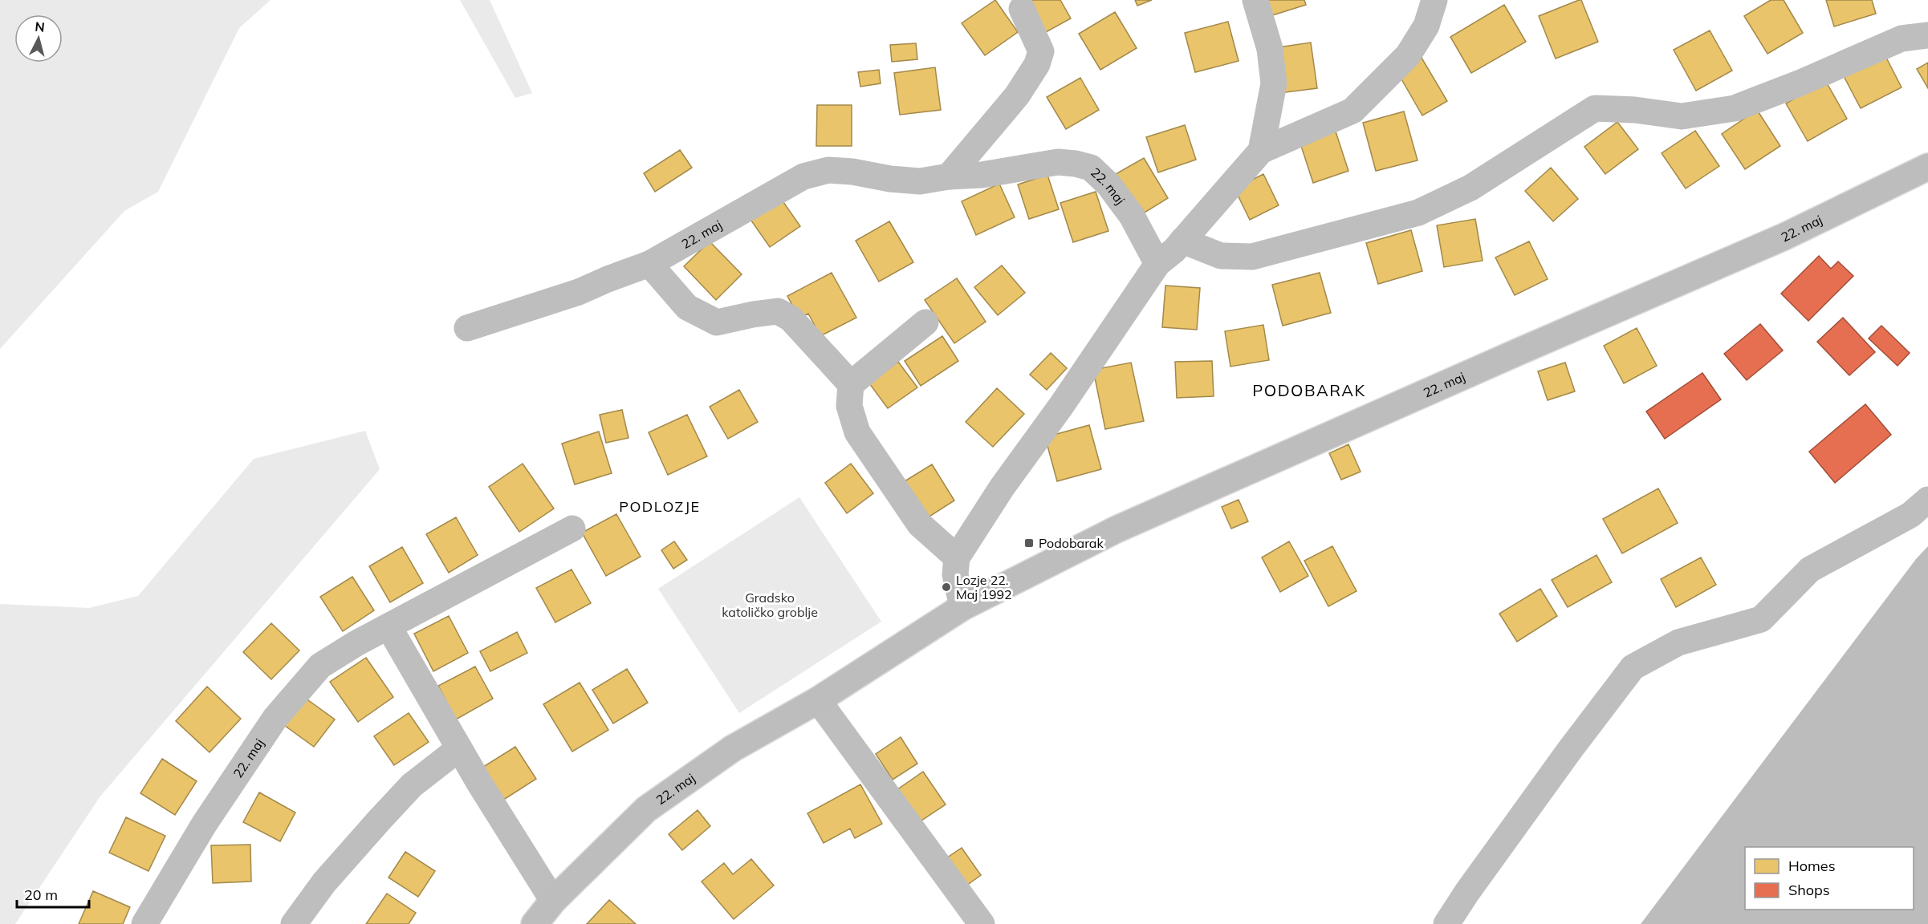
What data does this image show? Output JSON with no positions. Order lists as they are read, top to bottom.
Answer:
{
  "streets": {
    "main road": ["22. maj"]
  },
  "districts": ["PODOBARAK", "PODLOZJE"],
  "parks": ["Gradsko katoličko groblje"],
  "places": {
    "transit": ["Podobarak"],
    "other": ["Lozje 22. Maj 1992"]
  },
  "legend": ["Homes", "Shops"],
  "scale_bar": "20 m",
  "north": "top"
}
